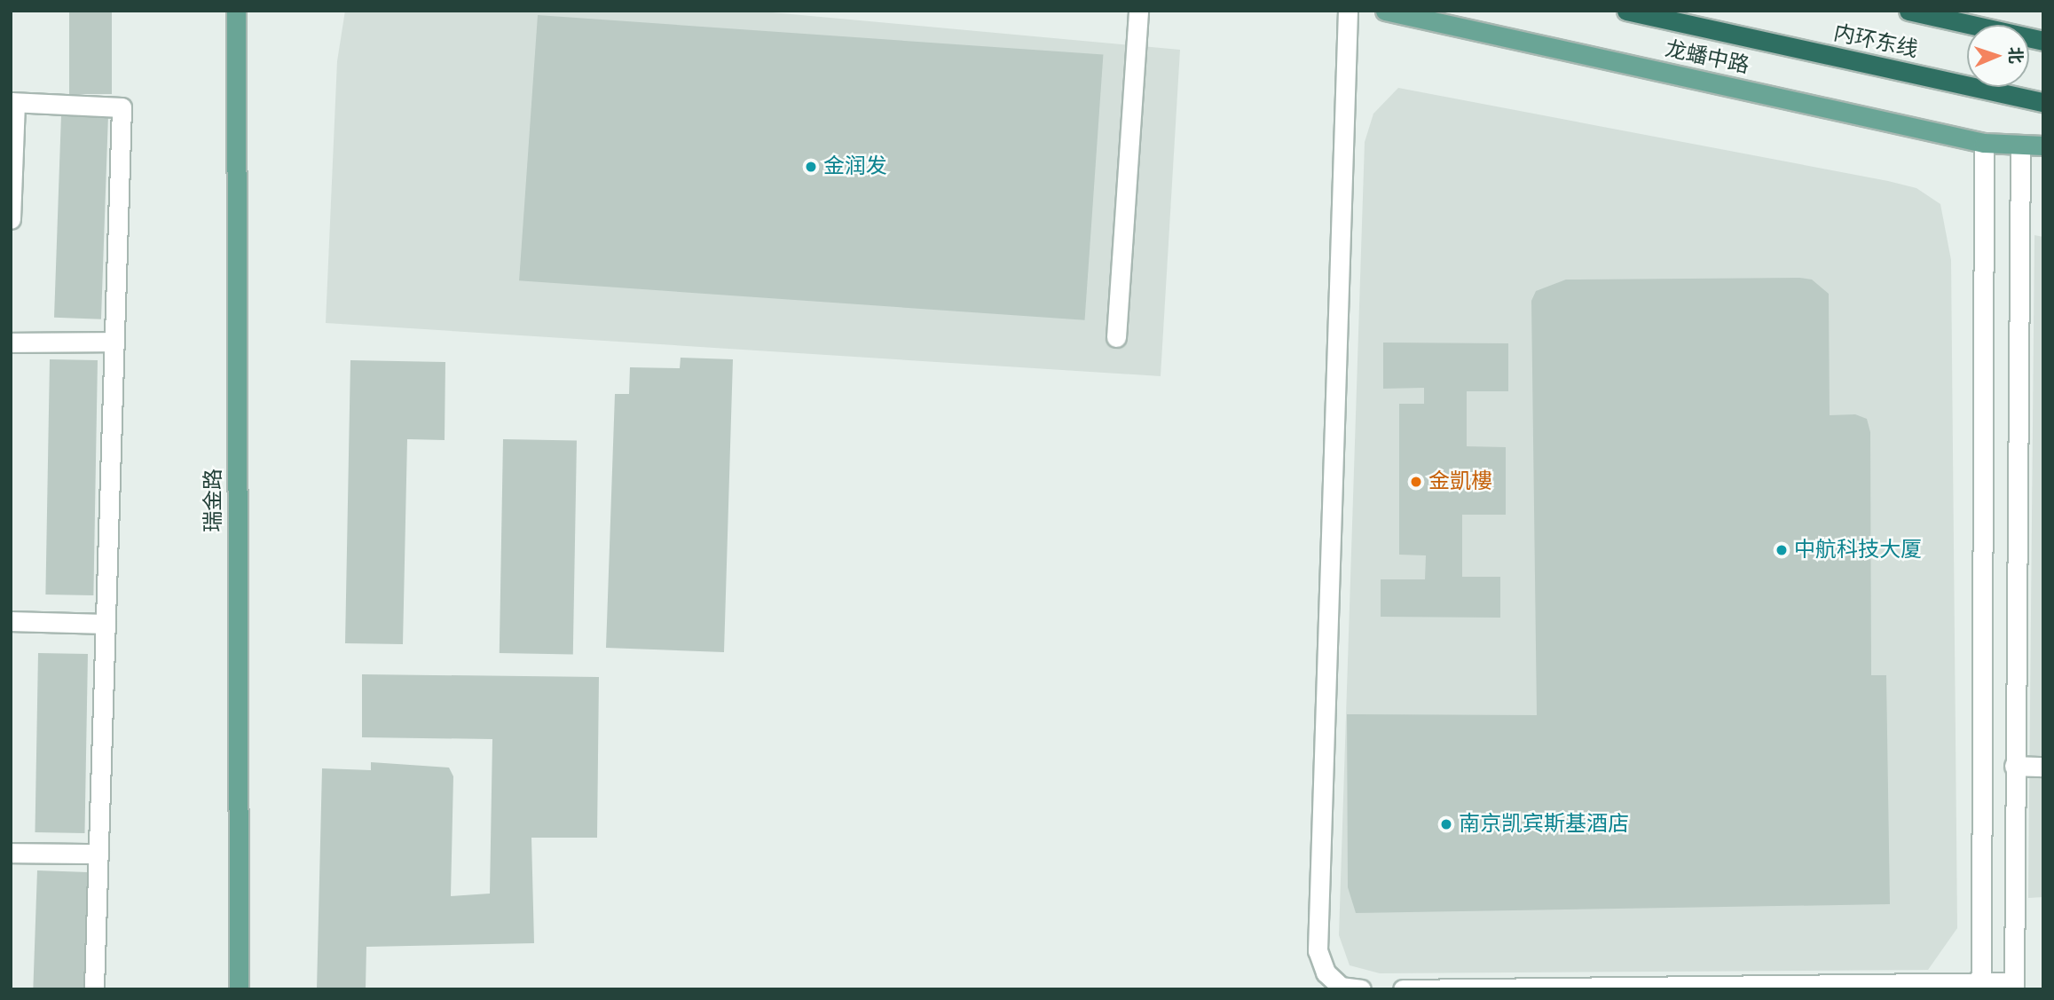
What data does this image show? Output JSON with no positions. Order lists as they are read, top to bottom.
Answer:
{
  "streets": {
    "highway": ["内环东线"],
    "main road": ["龙蟠中路"]
  },
  "places": [
    "金润发",
    "金凱樓",
    "中航科技大厦",
    "南京凯宾斯基酒店"
  ],
  "north": "right"
}
